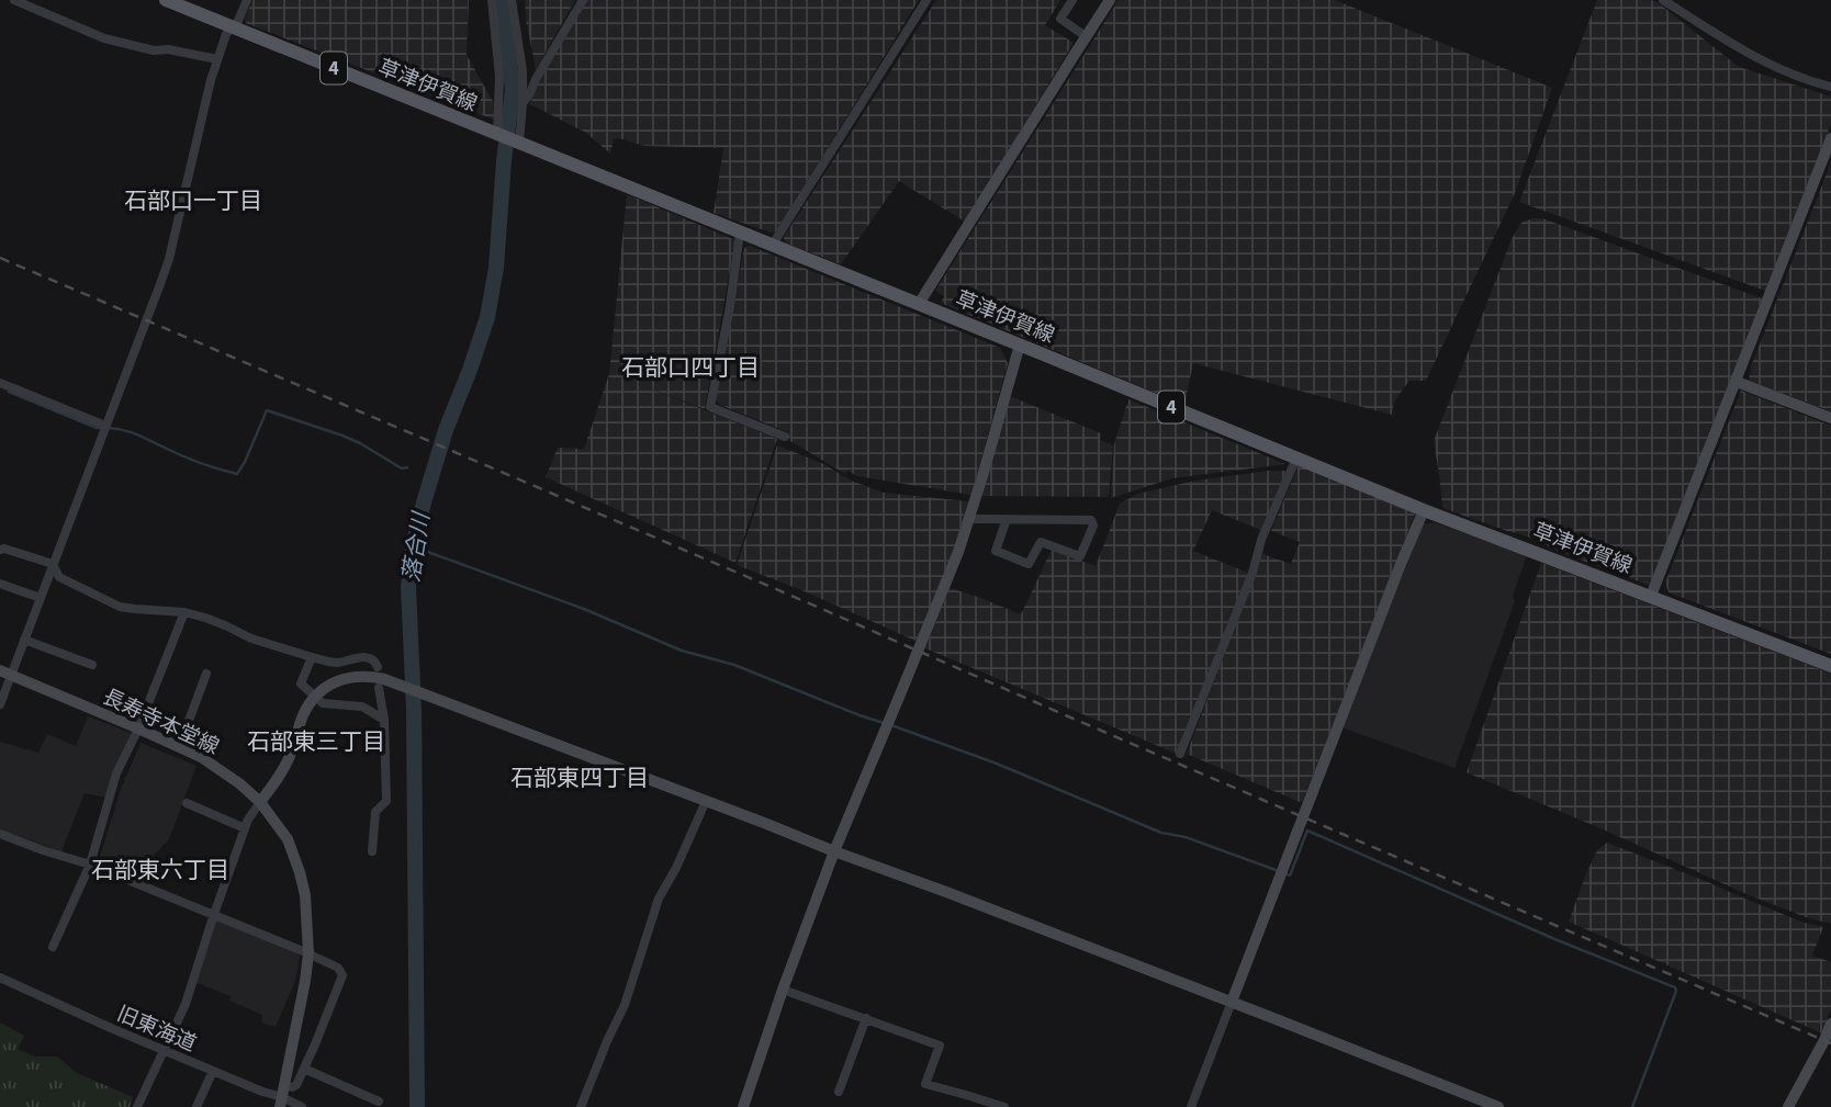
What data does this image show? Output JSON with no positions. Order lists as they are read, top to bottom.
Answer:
{
  "streets": {
    "main road": ["4", "草津伊賀線"],
    "street": ["長寿寺本堂線", "旧東海道"]
  },
  "crossings": [
    ["長寿寺本堂線", "旧東海道"]
  ],
  "districts": [
    "石部口一丁目",
    "石部口四丁目",
    "石部東三丁目",
    "石部東四丁目",
    "石部東六丁目"
  ],
  "water": ["落合川"]
}
